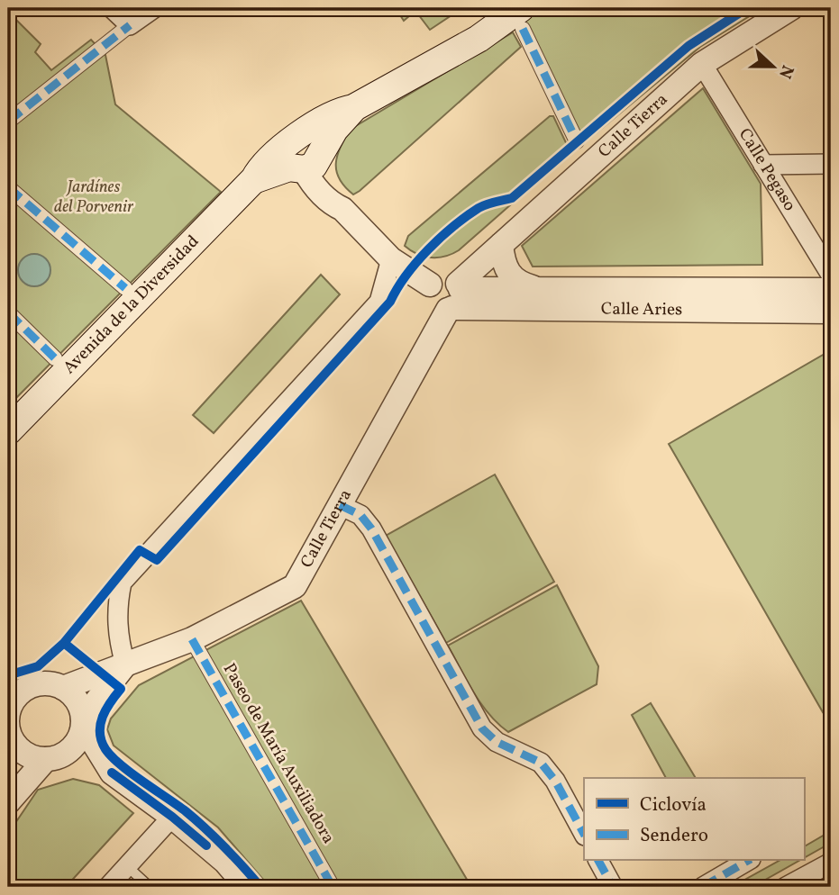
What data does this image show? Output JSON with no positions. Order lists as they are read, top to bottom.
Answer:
{
  "streets": {
    "main road": ["Avenida de la Diversidad"],
    "street": [
      "Calle Tierra",
      "Calle Pegaso",
      "Calle Aries",
      "Paseo de María Auxiliadora"
    ]
  },
  "crossings": [
    ["Calle Tierra", "Calle Pegaso"],
    ["Calle Tierra", "Calle Aries"],
    ["Calle Tierra", "Paseo de María Auxiliadora"]
  ],
  "parks": ["Jardínes del Porvenir"],
  "legend": ["Ciclovía", "Sendero"],
  "north": "right"
}
